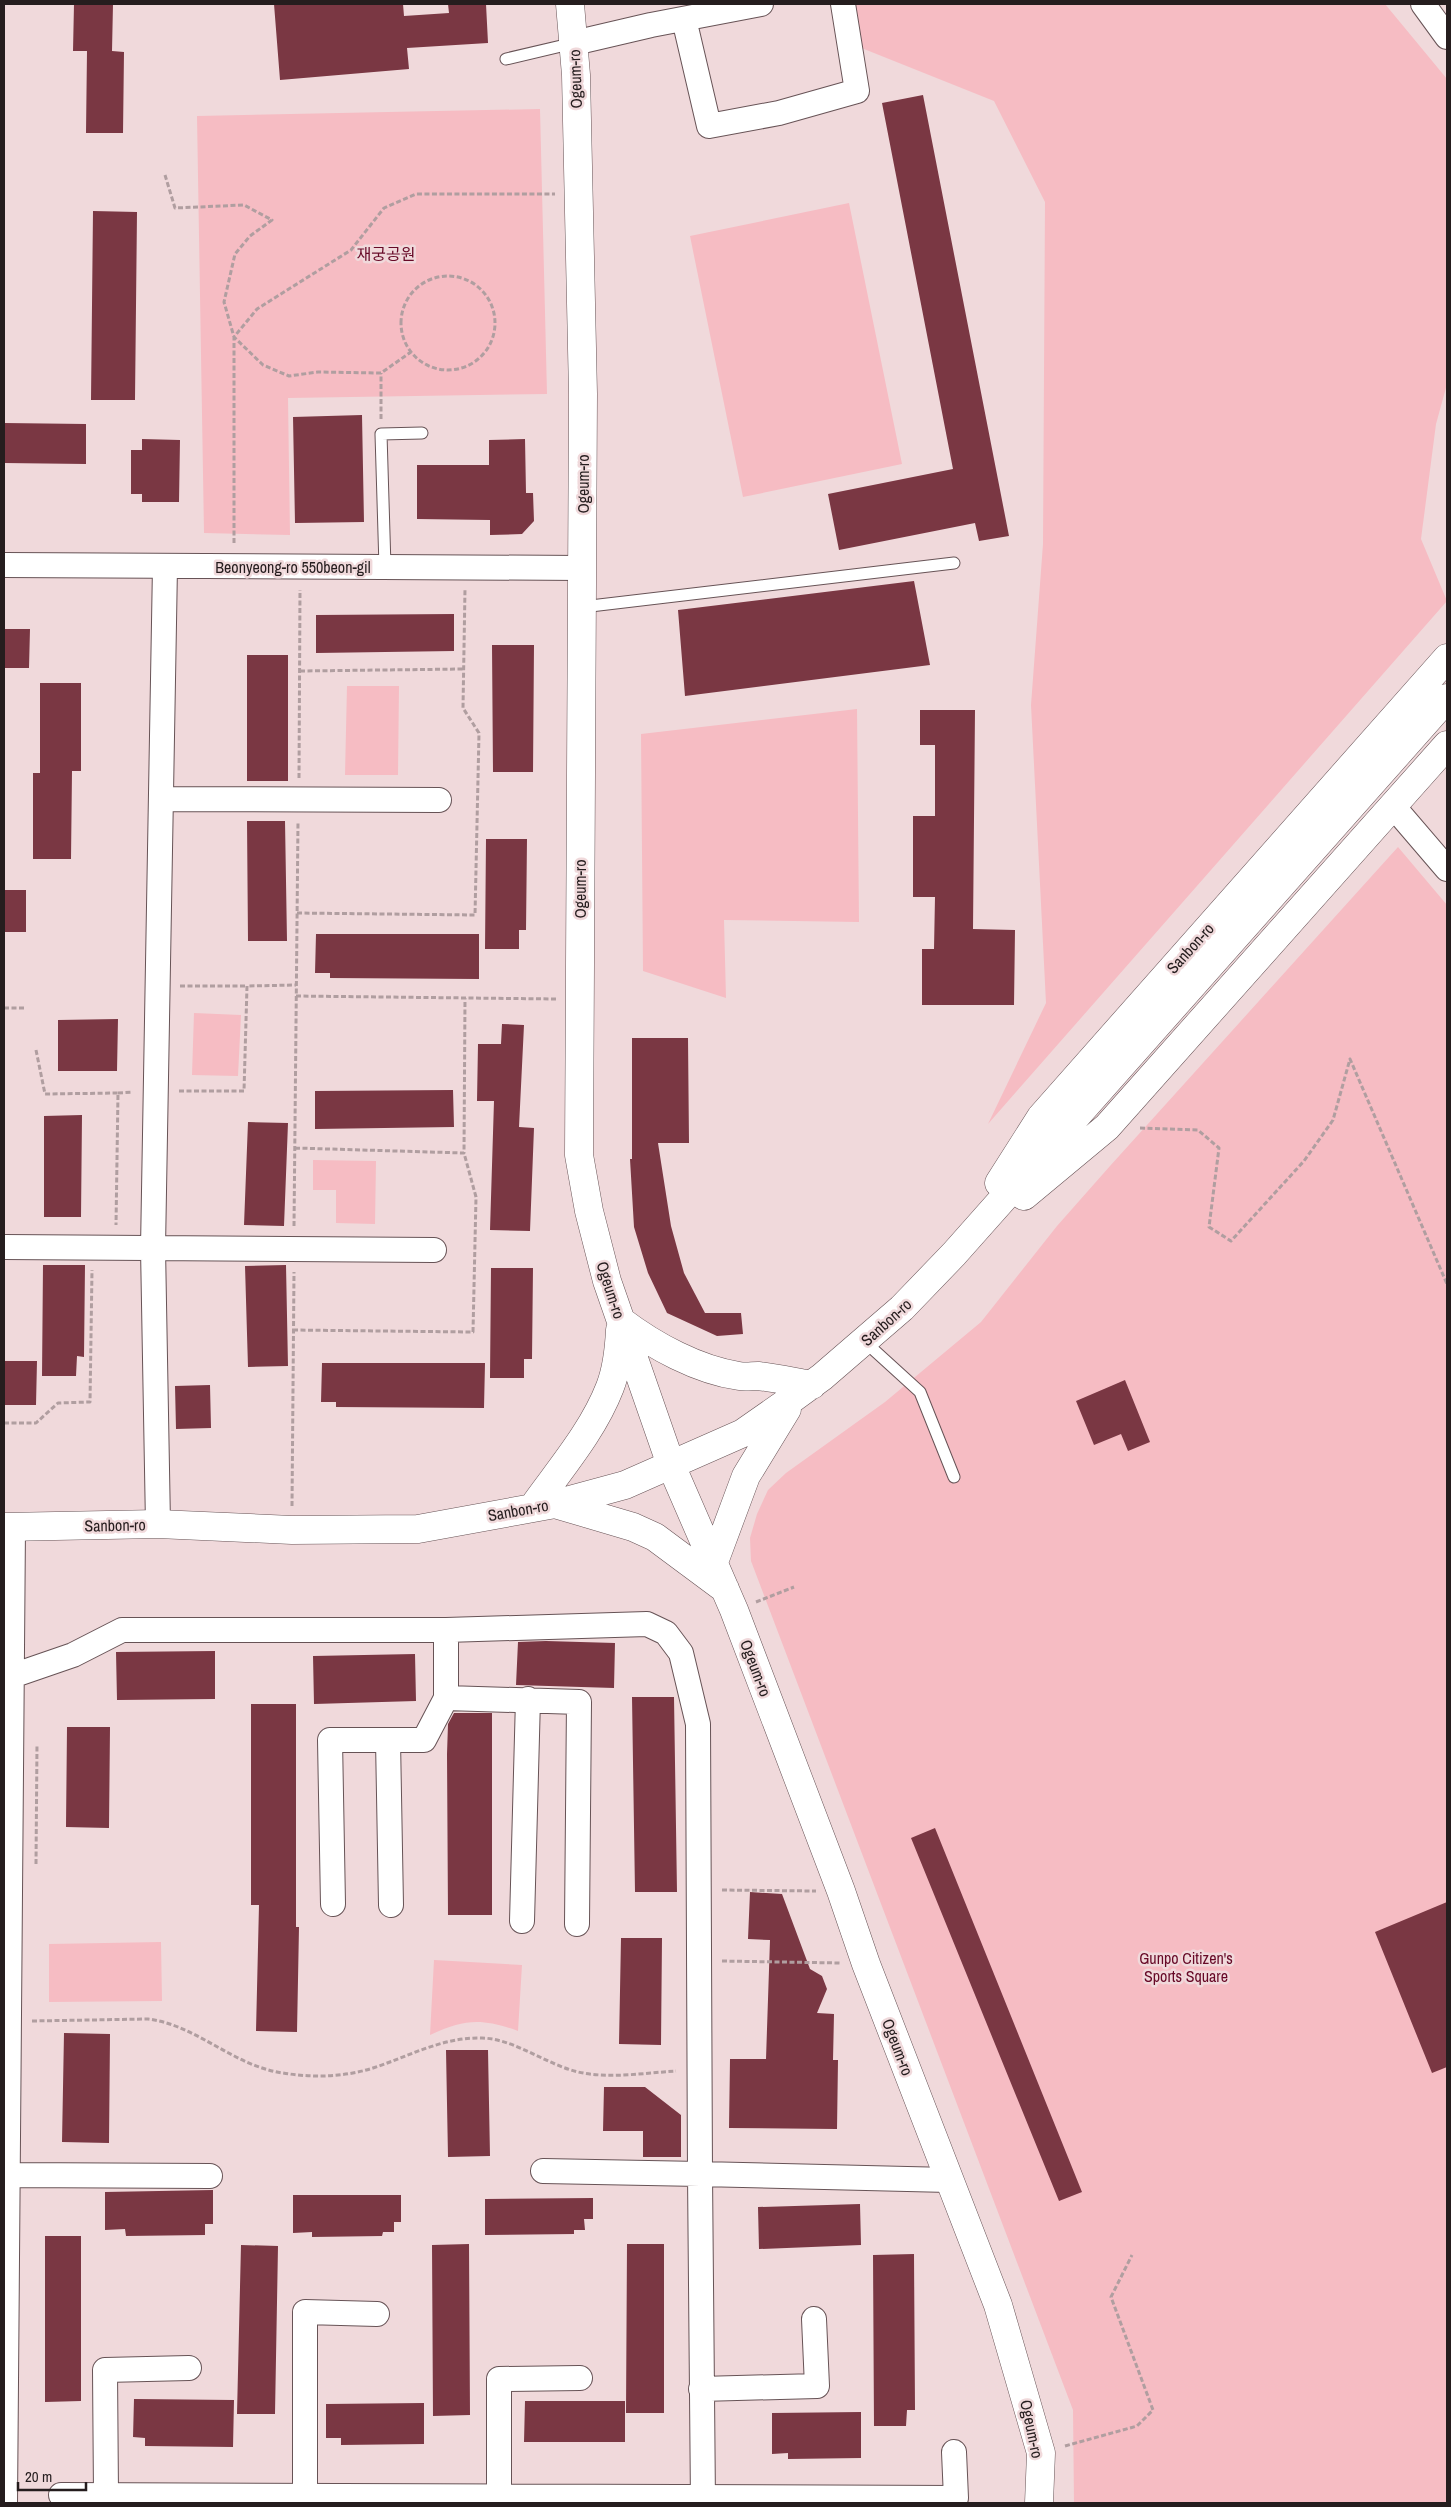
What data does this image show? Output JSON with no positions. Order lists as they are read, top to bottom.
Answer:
{
  "streets": {
    "street": ["Ogeum-ro", "Beonyeong-ro 550beon-gil", "Sanbon-ro"]
  },
  "crossings": [
    ["Ogeum-ro", "Beonyeong-ro 550beon-gil"],
    ["Ogeum-ro", "Sanbon-ro"]
  ],
  "parks": ["재궁공원", "Gunpo Citizen's Sports Square"],
  "scale_bar": "20 m"
}
